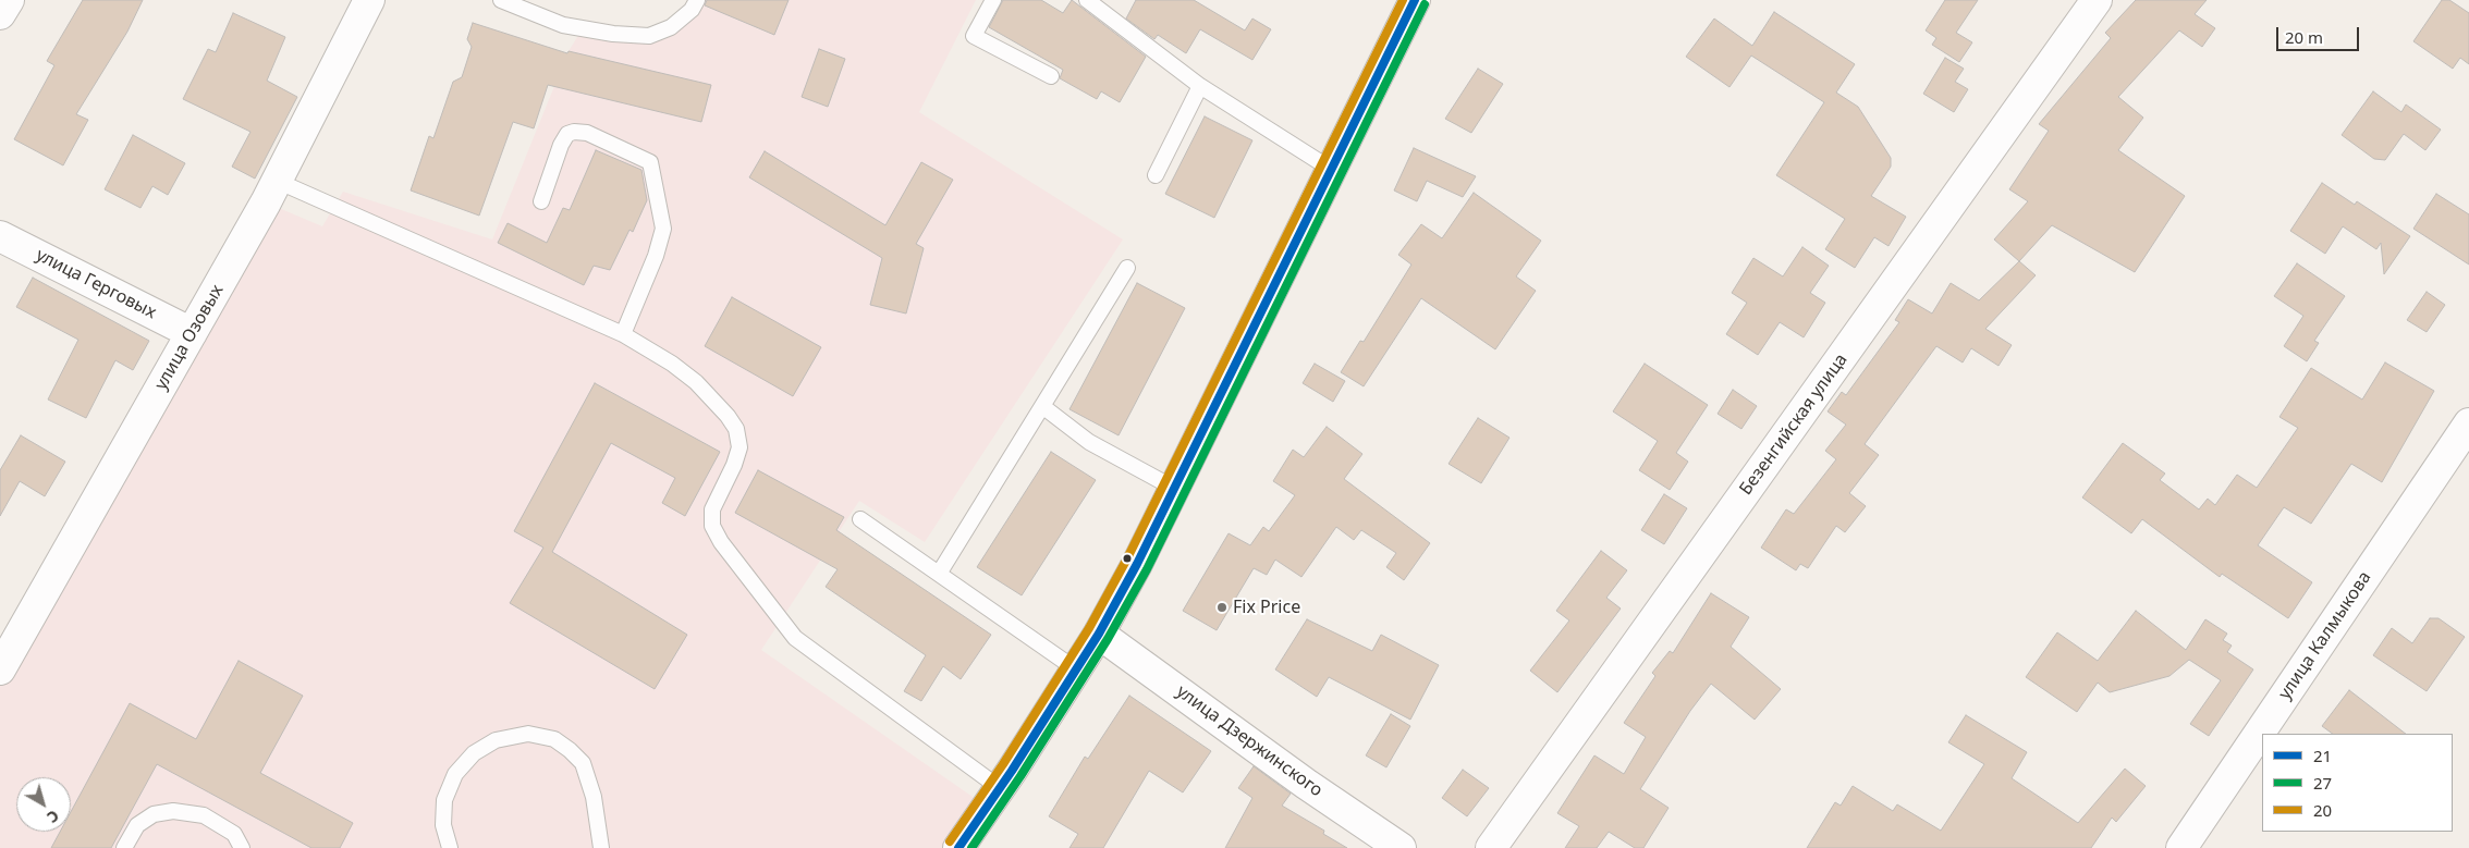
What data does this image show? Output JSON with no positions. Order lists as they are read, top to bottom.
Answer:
{
  "streets": {
    "street": [
      "улица Герговых",
      "улица Озовых",
      "Безенгийская улица",
      "улица Калмыкова",
      "улица Дзержинского"
    ]
  },
  "crossings": [
    ["улица Герговых", "улица Озовых"]
  ],
  "places": ["Fix Price"],
  "lines": ["transit line 21", "transit line 20", "transit line 27"],
  "legend": ["21", "27", "20"],
  "scale_bar": "20 m",
  "north": "bottom right"
}
